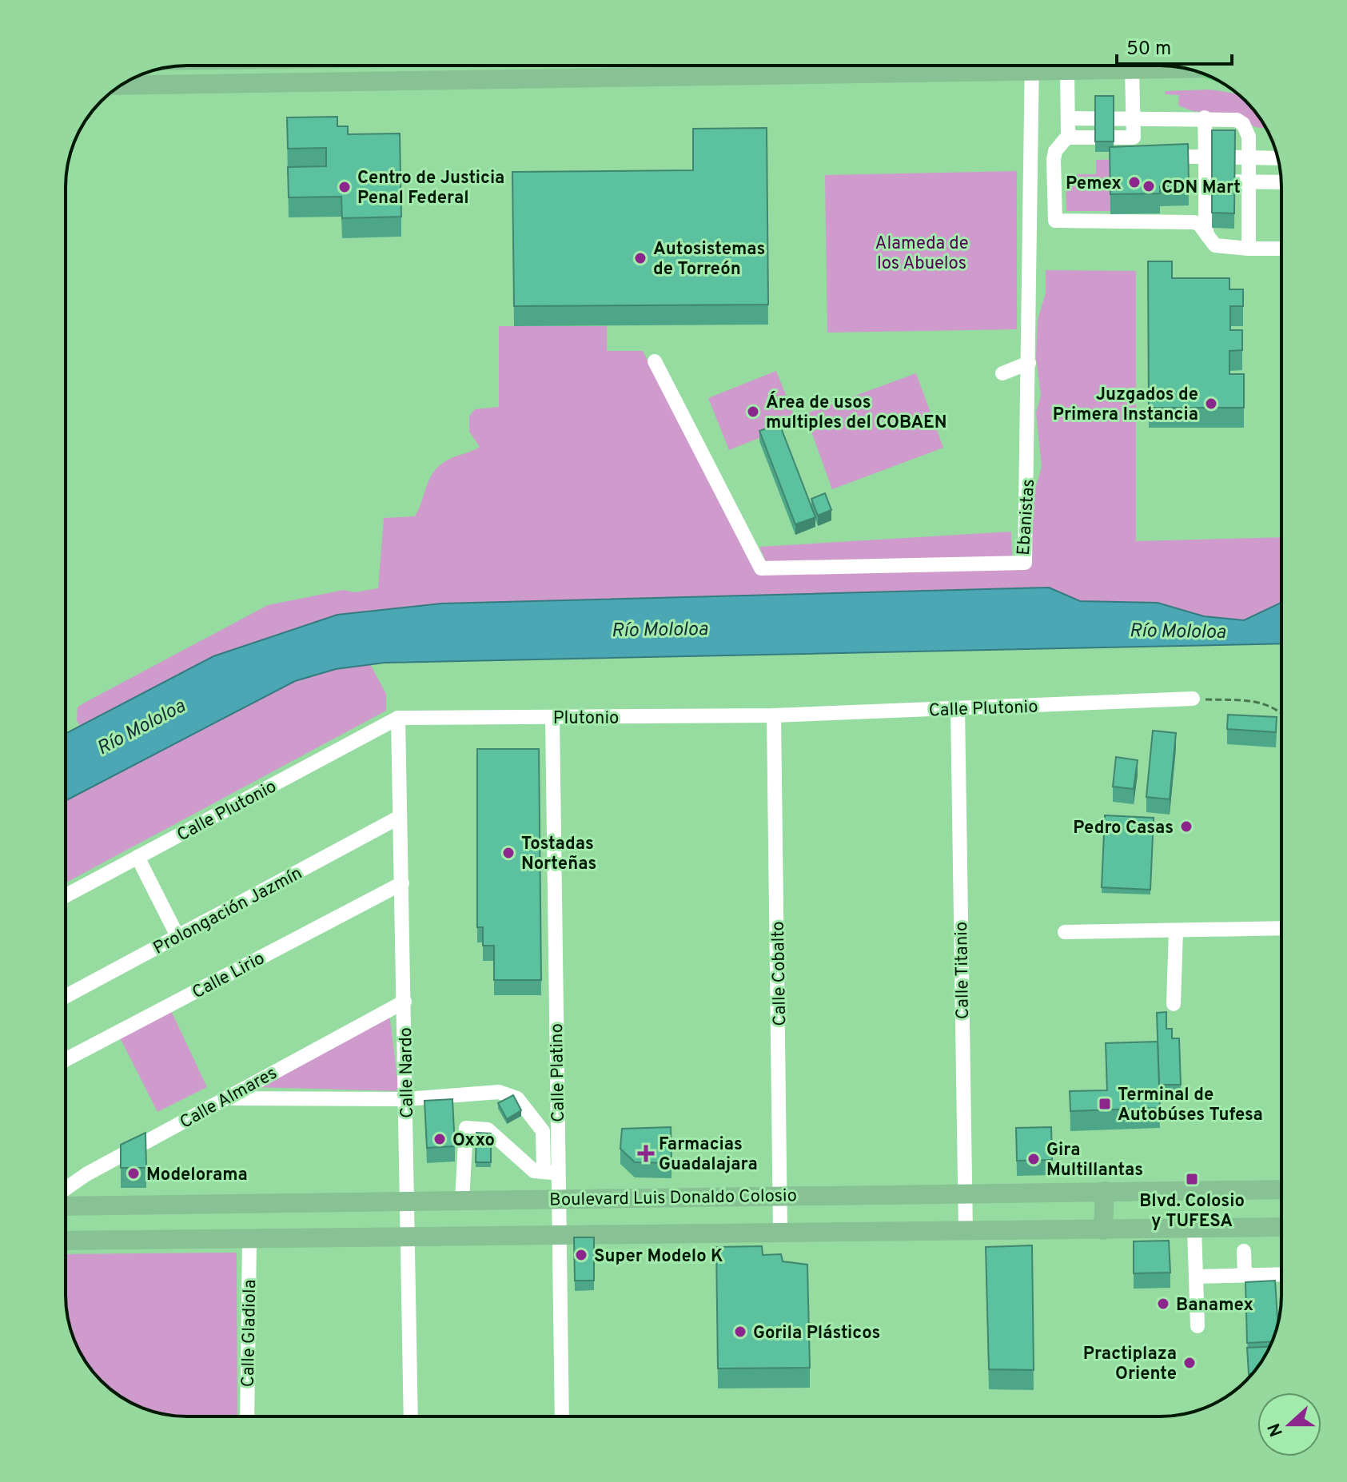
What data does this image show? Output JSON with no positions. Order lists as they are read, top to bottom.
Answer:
{
  "streets": {
    "main road": ["Boulevard Luis Donaldo Colosio"],
    "street": [
      "Ebanistas",
      "Calle Plutonio",
      "Plutonio",
      "Prolongación Jazmín",
      "Calle Titanio",
      "Calle Cobalto",
      "Calle Lirio",
      "Calle Nardo",
      "Calle Platino",
      "Calle Almares",
      "Calle Gladiola"
    ]
  },
  "crossings": [
    ["Calle Plutonio", "Plutonio"],
    ["Calle Plutonio", "Calle Titanio"],
    ["Calle Plutonio", "Calle Cobalto"],
    ["Calle Plutonio", "Calle Nardo"],
    ["Plutonio", "Calle Cobalto"],
    ["Plutonio", "Calle Nardo"],
    ["Plutonio", "Calle Platino"],
    ["Prolongación Jazmín", "Calle Nardo"],
    ["Calle Titanio", "Boulevard Luis Donaldo Colosio"],
    ["Calle Cobalto", "Boulevard Luis Donaldo Colosio"],
    ["Calle Lirio", "Calle Nardo"],
    ["Calle Nardo", "Calle Almares"],
    ["Calle Nardo", "Boulevard Luis Donaldo Colosio"],
    ["Calle Platino", "Boulevard Luis Donaldo Colosio"],
    ["Boulevard Luis Donaldo Colosio", "Calle Gladiola"]
  ],
  "water": ["Río Mololoa"],
  "parks": ["Alameda de los Abuelos"],
  "places": {
    "other": [
      "Pemex",
      "CDN Mart",
      "Centro de Justicia Penal Federal",
      "Autosistemas de Torreón",
      "Juzgados de Primera Instancia",
      "Área de usos multiples del COBAEN",
      "Pedro Casas",
      "Tostadas Norteñas",
      "Oxxo",
      "Gira Multillantas",
      "Modelorama",
      "Super Modelo K",
      "Banamex",
      "Gorila Plásticos",
      "Practiplaza Oriente"
    ],
    "transit": ["Terminal de Autobúses Tufesa", "Blvd. Colosio y TUFESA"],
    "health": ["Farmacias Guadalajara"]
  },
  "scale_bar": "50 m",
  "north": "left"
}
